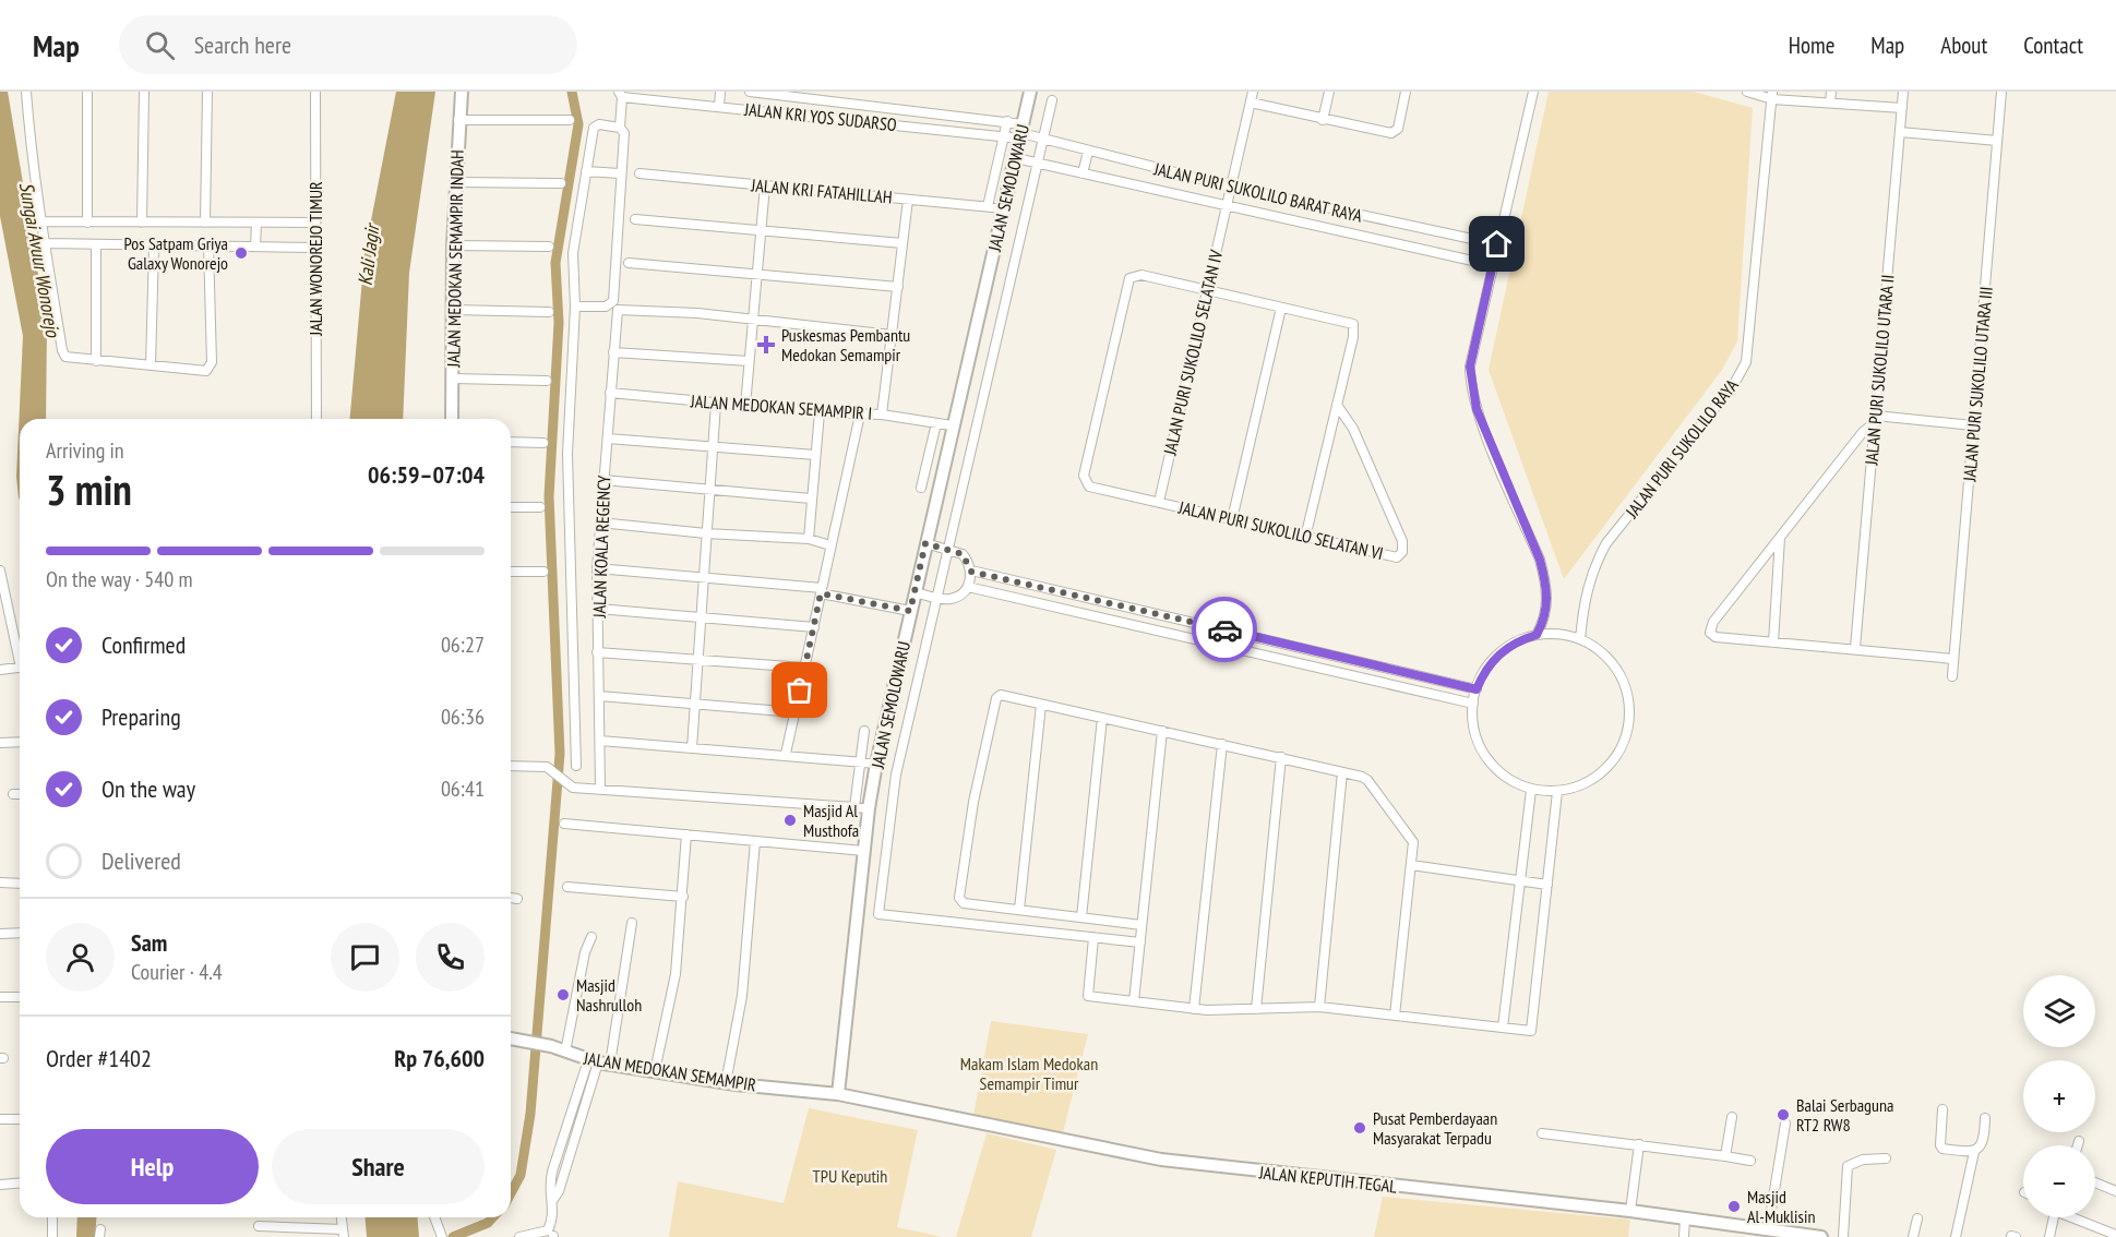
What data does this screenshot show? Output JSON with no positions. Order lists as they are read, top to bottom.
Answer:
{
  "streets": {
    "main road": [
      "JALAN SEMOLOWARU",
      "JALAN MEDOKAN SEMAMPIR INDAH",
      "JALAN MEDOKAN SEMAMPIR",
      "JALAN KEPUTIH TEGAL"
    ],
    "street": [
      "JALAN KRI YOS SUDARSO",
      "JALAN KRI FATAHILLAH",
      "JALAN PURI SUKOLILO BARAT RAYA",
      "JALAN WONOREJO TIMUR",
      "JALAN PURI SUKOLILO SELATAN IV",
      "JALAN PURI SUKOLILO UTARA II",
      "JALAN PURI SUKOLILO UTARA III",
      "JALAN MEDOKAN SEMAMPIR I",
      "JALAN PURI SUKOLILO RAYA",
      "JALAN PURI SUKOLILO SELATAN VI",
      "JALAN KOALA REGENCY"
    ]
  },
  "crossings": [
    ["JALAN KRI YOS SUDARSO", "JALAN SEMOLOWARU"],
    ["JALAN KRI YOS SUDARSO", "JALAN PURI SUKOLILO BARAT RAYA"],
    ["JALAN SEMOLOWARU", "JALAN KRI FATAHILLAH"],
    ["JALAN SEMOLOWARU", "JALAN PURI SUKOLILO BARAT RAYA"],
    ["JALAN SEMOLOWARU", "JALAN MEDOKAN SEMAMPIR I"],
    ["JALAN SEMOLOWARU", "JALAN MEDOKAN SEMAMPIR"],
    ["JALAN SEMOLOWARU", "JALAN KEPUTIH TEGAL"],
    ["JALAN PURI SUKOLILO BARAT RAYA", "JALAN PURI SUKOLILO SELATAN IV"],
    ["JALAN PURI SUKOLILO SELATAN IV", "JALAN PURI SUKOLILO SELATAN VI"],
    ["JALAN MEDOKAN SEMAMPIR I", "JALAN KOALA REGENCY"],
    ["JALAN MEDOKAN SEMAMPIR", "JALAN KEPUTIH TEGAL"]
  ],
  "water": ["Kali Jagir", "Sungai Avuur Wonorejo"],
  "parks": ["Makam Islam Medokan Semampir Timur", "TPU Keputih"],
  "places": {
    "other": [
      "Pos Satpam Griya Galaxy Wonorejo",
      "Masjid Al Musthofa",
      "Masjid Nashrulloh",
      "Balai Serbaguna RT2 RW8",
      "Pusat Pemberdayaan Masyarakat Terpadu",
      "Masjid Al-Muklisin"
    ],
    "health": ["Puskesmas Pembantu Medokan Semampir"]
  },
  "page": {
    "header": "Map",
    "search": "Search here",
    "nav": [
      "Home",
      "Map",
      "About",
      "Contact"
    ],
    "heading": ["3 min", "Arriving in", "06:59–07:04"],
    "panel": [
      "Sam",
      "Courier · 4.4",
      "Order #1402",
      "Rp 76,600"
    ],
    "bar": "On the way · 540 m",
    "list": [
      ["Confirmed", "06:27"],
      ["Preparing", "06:36"],
      ["On the way", "06:41"],
      "Delivered"
    ],
    "map_buttons": ["+", "−"],
    "buttons": ["Help", "Share"]
  }
}
